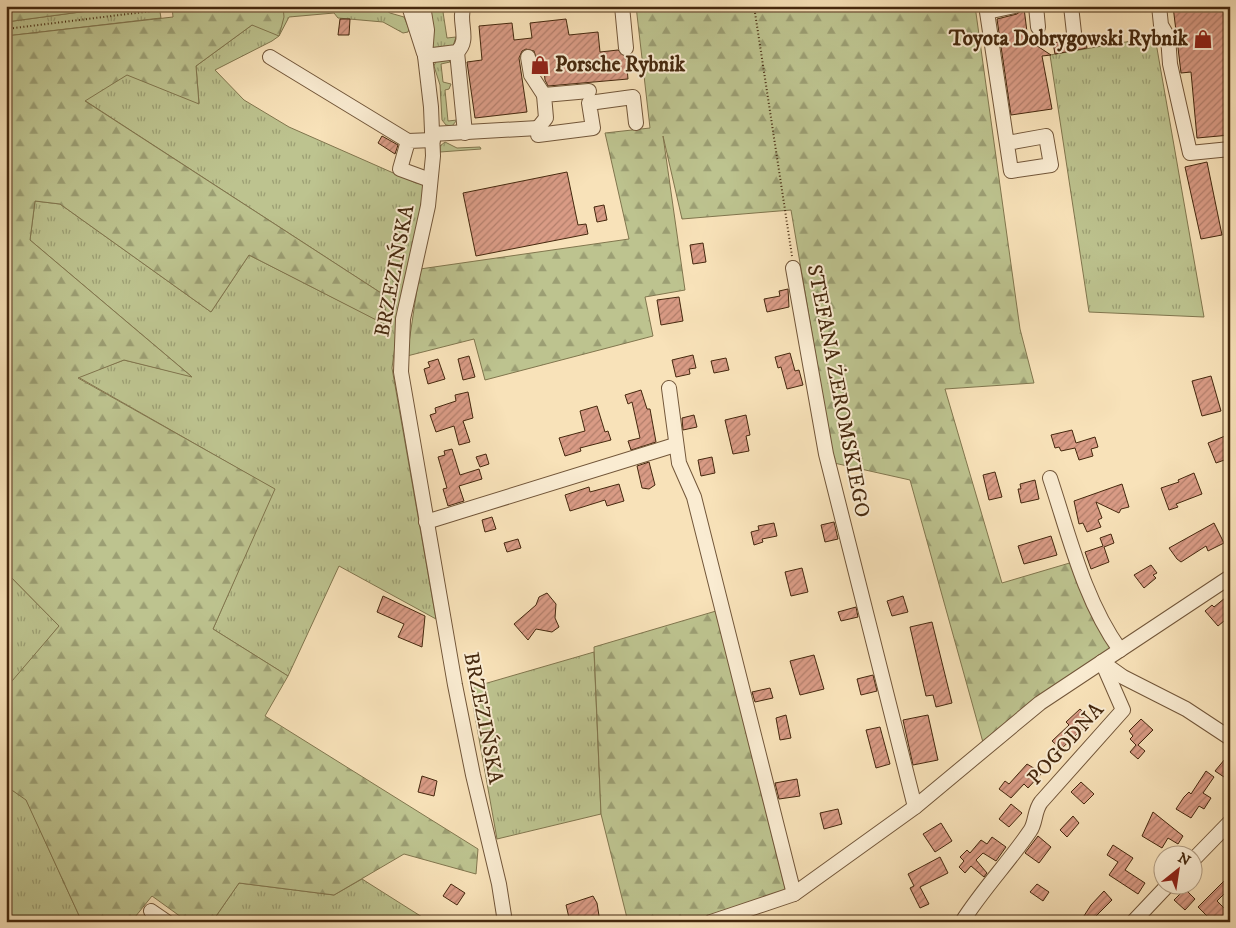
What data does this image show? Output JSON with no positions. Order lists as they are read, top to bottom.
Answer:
{
  "streets": {
    "street": ["BRZEZIŃSKA", "STEFANA ŻEROMSKIEGO", "POGODNA"]
  },
  "places": {
    "shop": ["Toyota Dobrygowski Rybnik", "Porsche Rybnik"]
  },
  "north": "top right"
}
